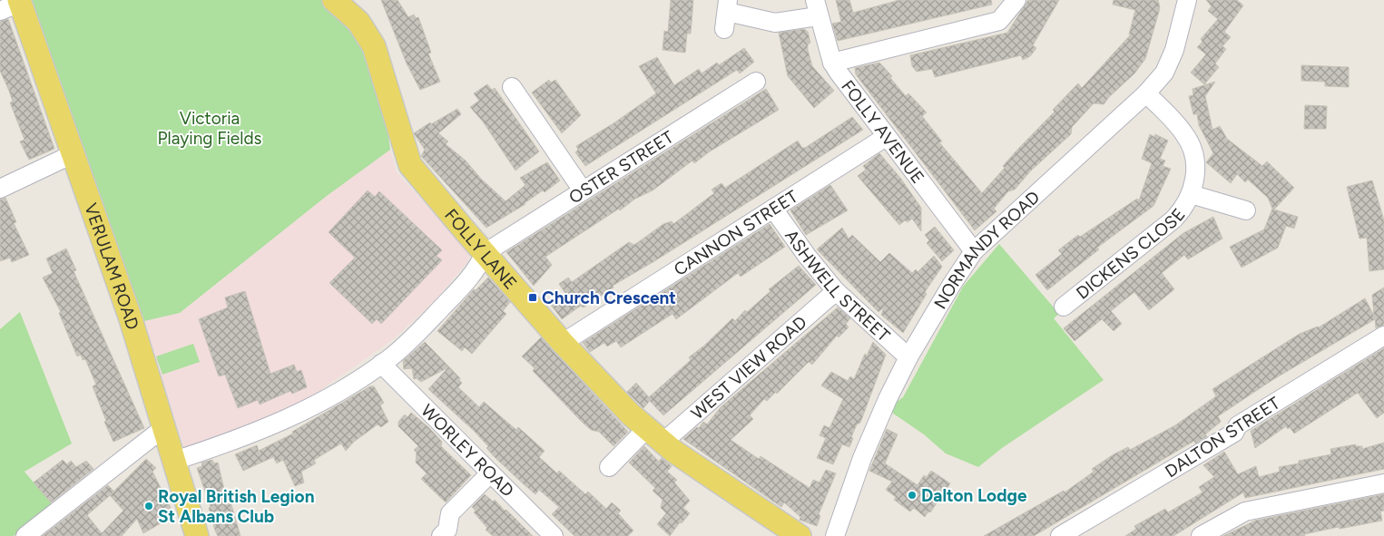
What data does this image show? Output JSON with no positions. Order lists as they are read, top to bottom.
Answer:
{
  "streets": {
    "main road": ["FOLLY LANE", "VERULAM ROAD"],
    "street": [
      "FOLLY AVENUE",
      "OSTER STREET",
      "CANNON STREET",
      "NORMANDY ROAD",
      "DICKENS CLOSE",
      "ASHWELL STREET",
      "WEST VIEW ROAD",
      "DALTON STREET",
      "WORLEY ROAD"
    ]
  },
  "crossings": [
    ["FOLLY AVENUE", "CANNON STREET"],
    ["FOLLY AVENUE", "NORMANDY ROAD"],
    ["OSTER STREET", "FOLLY LANE"],
    ["CANNON STREET", "FOLLY LANE"],
    ["CANNON STREET", "ASHWELL STREET"],
    ["FOLLY LANE", "WEST VIEW ROAD"],
    ["NORMANDY ROAD", "DICKENS CLOSE"],
    ["NORMANDY ROAD", "ASHWELL STREET"],
    ["ASHWELL STREET", "WEST VIEW ROAD"]
  ],
  "parks": ["Victoria Playing Fields"],
  "places": {
    "transit": ["Church Crescent"],
    "other": ["Dalton Lodge", "Royal British Legion St Albans Club"]
  }
}
